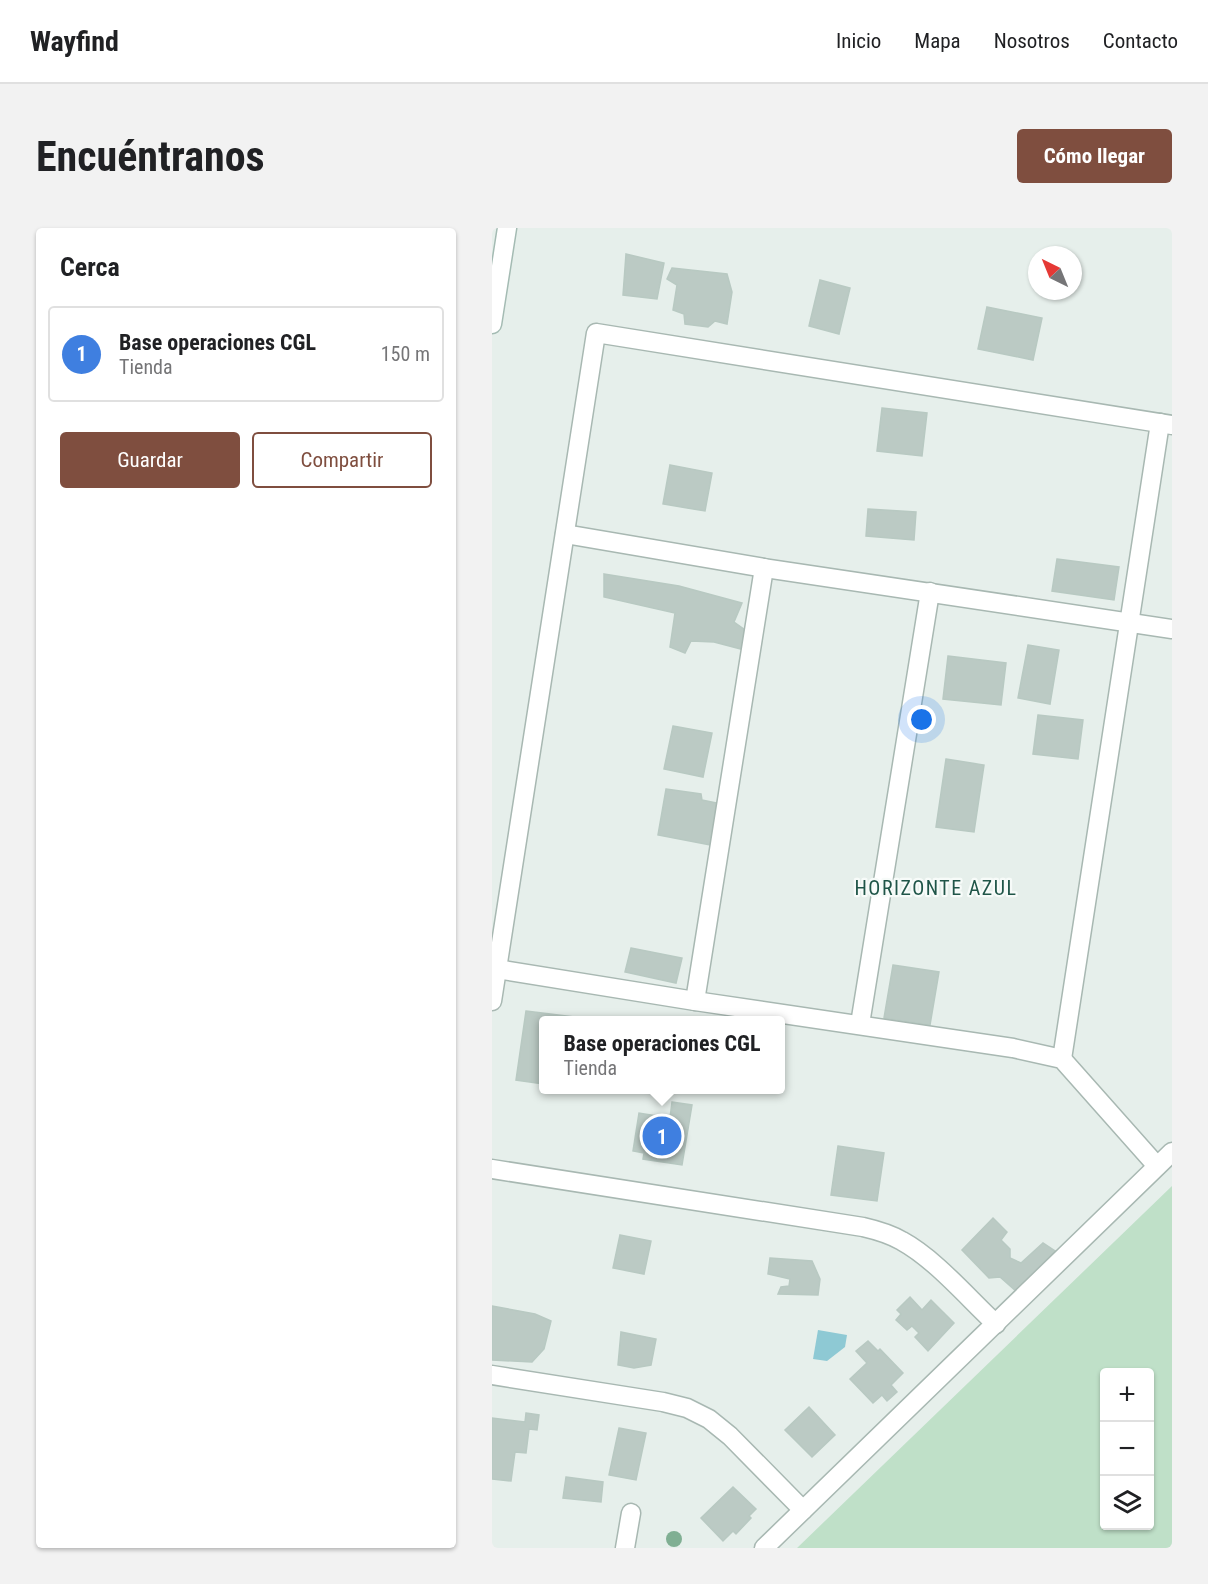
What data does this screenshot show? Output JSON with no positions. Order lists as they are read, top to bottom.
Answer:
{
  "districts": ["HORIZONTE AZUL"],
  "north": "top left",
  "page": {
    "header": "Wayfind",
    "nav": [
      "Inicio",
      "Mapa",
      "Nosotros",
      "Contacto"
    ],
    "buttons": [
      "Cómo llegar",
      ["Guardar", "Compartir"]
    ],
    "title": "Encuéntranos",
    "heading": "Cerca",
    "list": [
      {
        "mark": "1",
        "name": "Base operaciones CGL",
        "note": "Tienda",
        "value": "150 m"
      }
    ],
    "popup": ["Base operaciones CGL", "Tienda"],
    "pins": "1",
    "map_buttons": ["+", "−"]
  }
}
